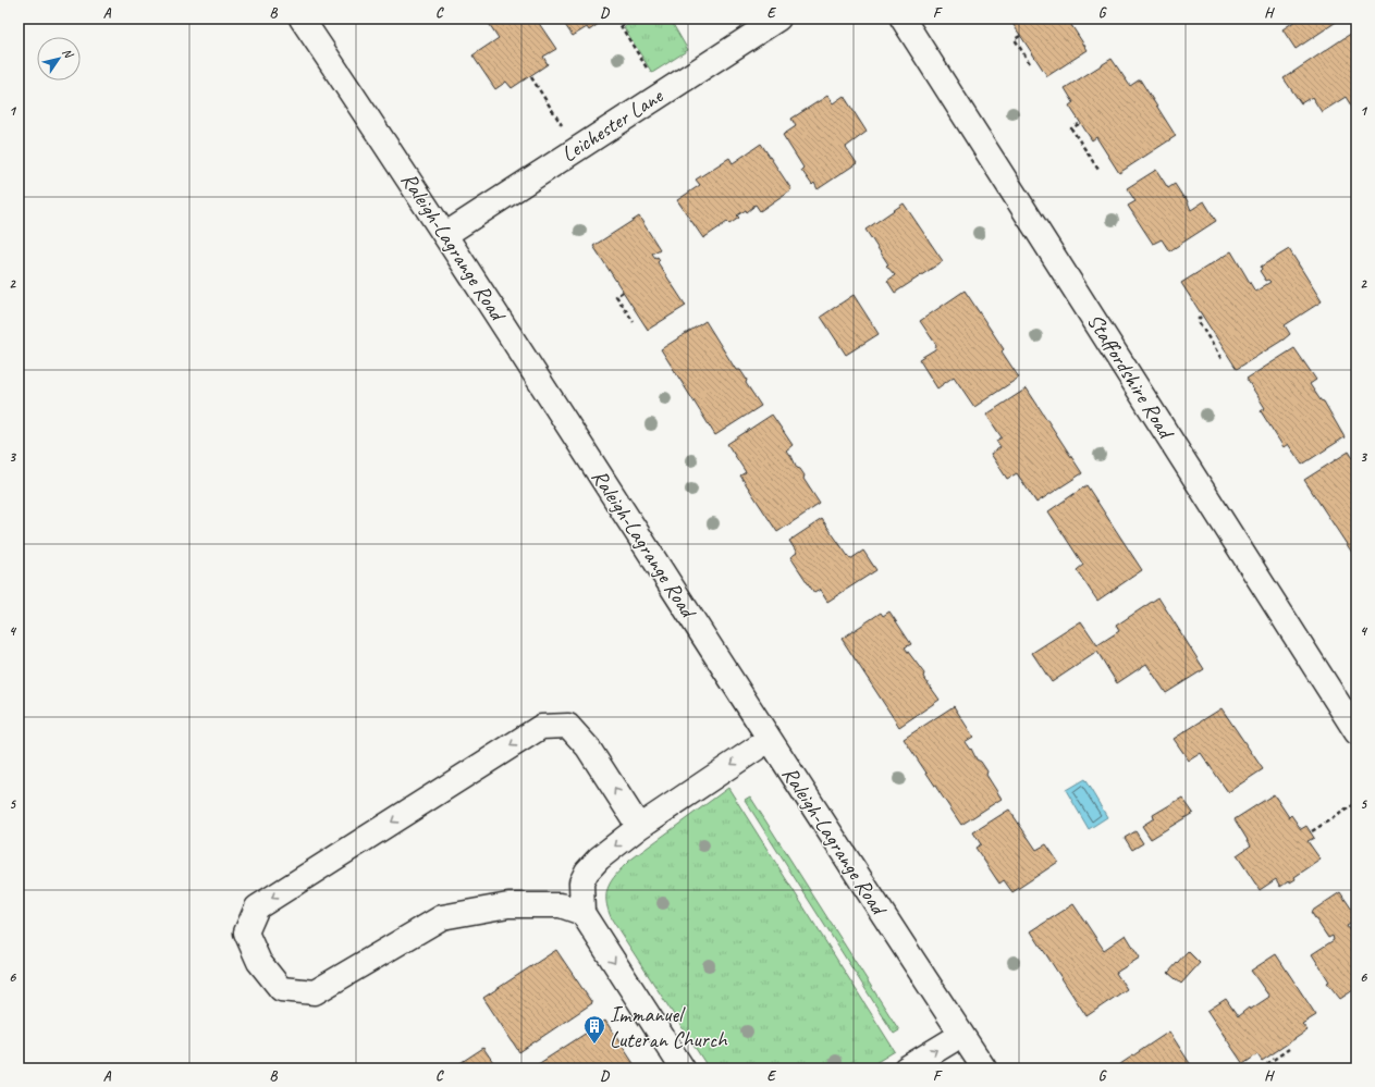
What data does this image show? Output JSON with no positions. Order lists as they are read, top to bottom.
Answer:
{
  "streets": {
    "main road": ["Leichester Lane", "Raleigh-Lagrange Road", "Staffordshire Road"]
  },
  "crossings": [
    ["Leichester Lane", "Raleigh-Lagrange Road"]
  ],
  "places": {
    "building": ["Immanuel Luteran Church"]
  },
  "north": "top right",
  "grid": {
    "columns": [
      "A",
      "B",
      "C",
      "D",
      "E",
      "F",
      "G",
      "H"
    ],
    "rows": [
      "1",
      "2",
      "3",
      "4",
      "5",
      "6"
    ]
  }
}
